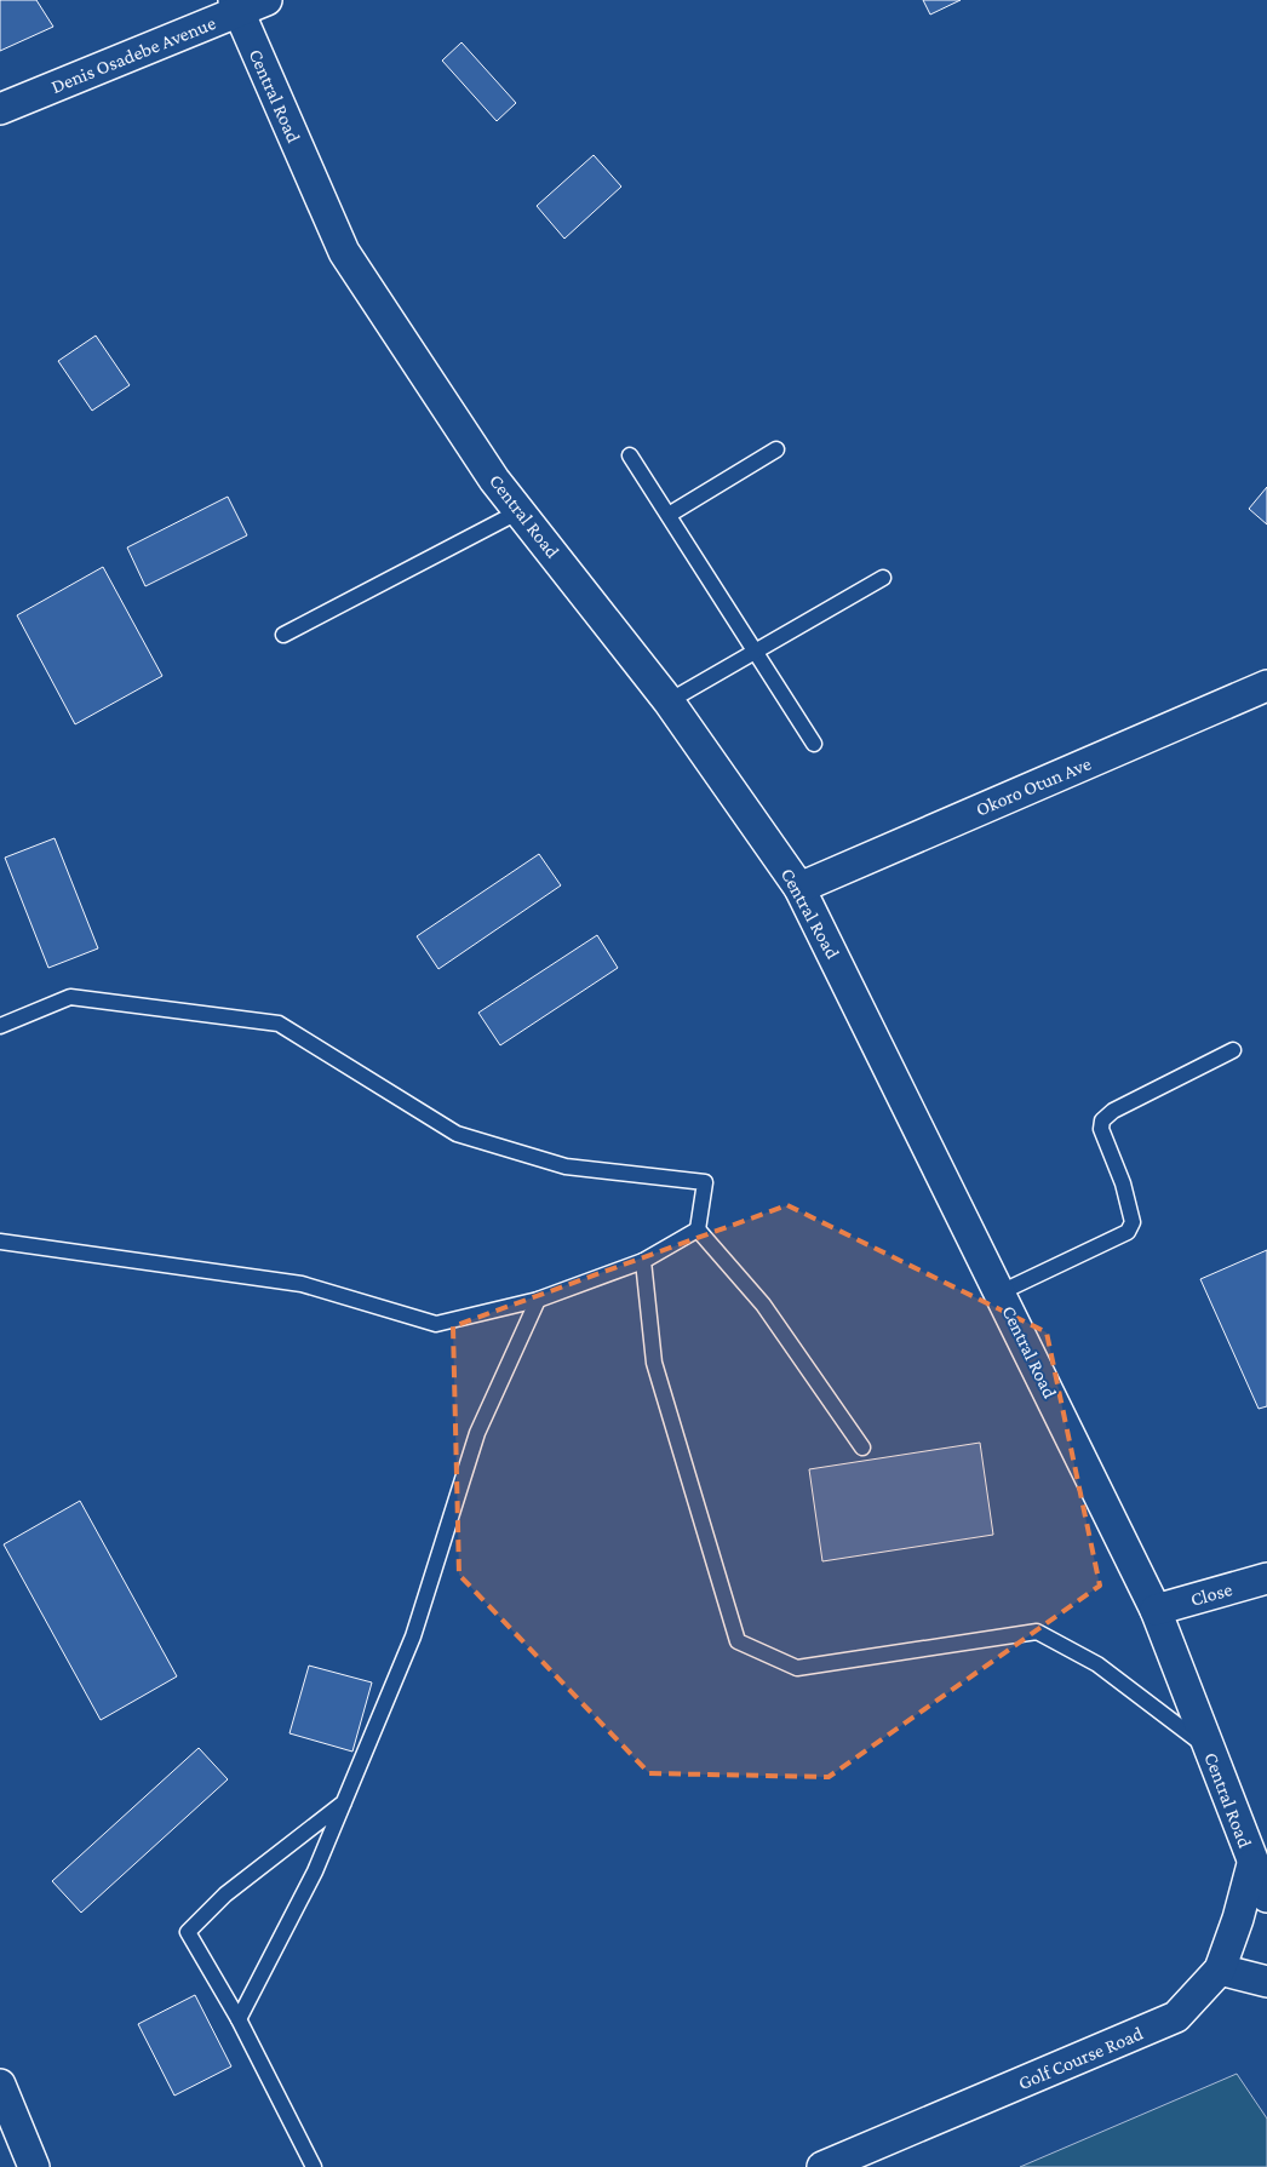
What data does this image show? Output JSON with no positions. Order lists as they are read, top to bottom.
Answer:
{
  "streets": {
    "street": [
      "Denis Osadebe Avenue",
      "Central Road",
      "Okoro Otun Ave",
      "Close",
      "Golf Course Road"
    ]
  },
  "crossings": [
    ["Denis Osadebe Avenue", "Central Road"],
    ["Central Road", "Okoro Otun Ave"],
    ["Central Road", "Close"],
    ["Central Road", "Golf Course Road"]
  ]
}
